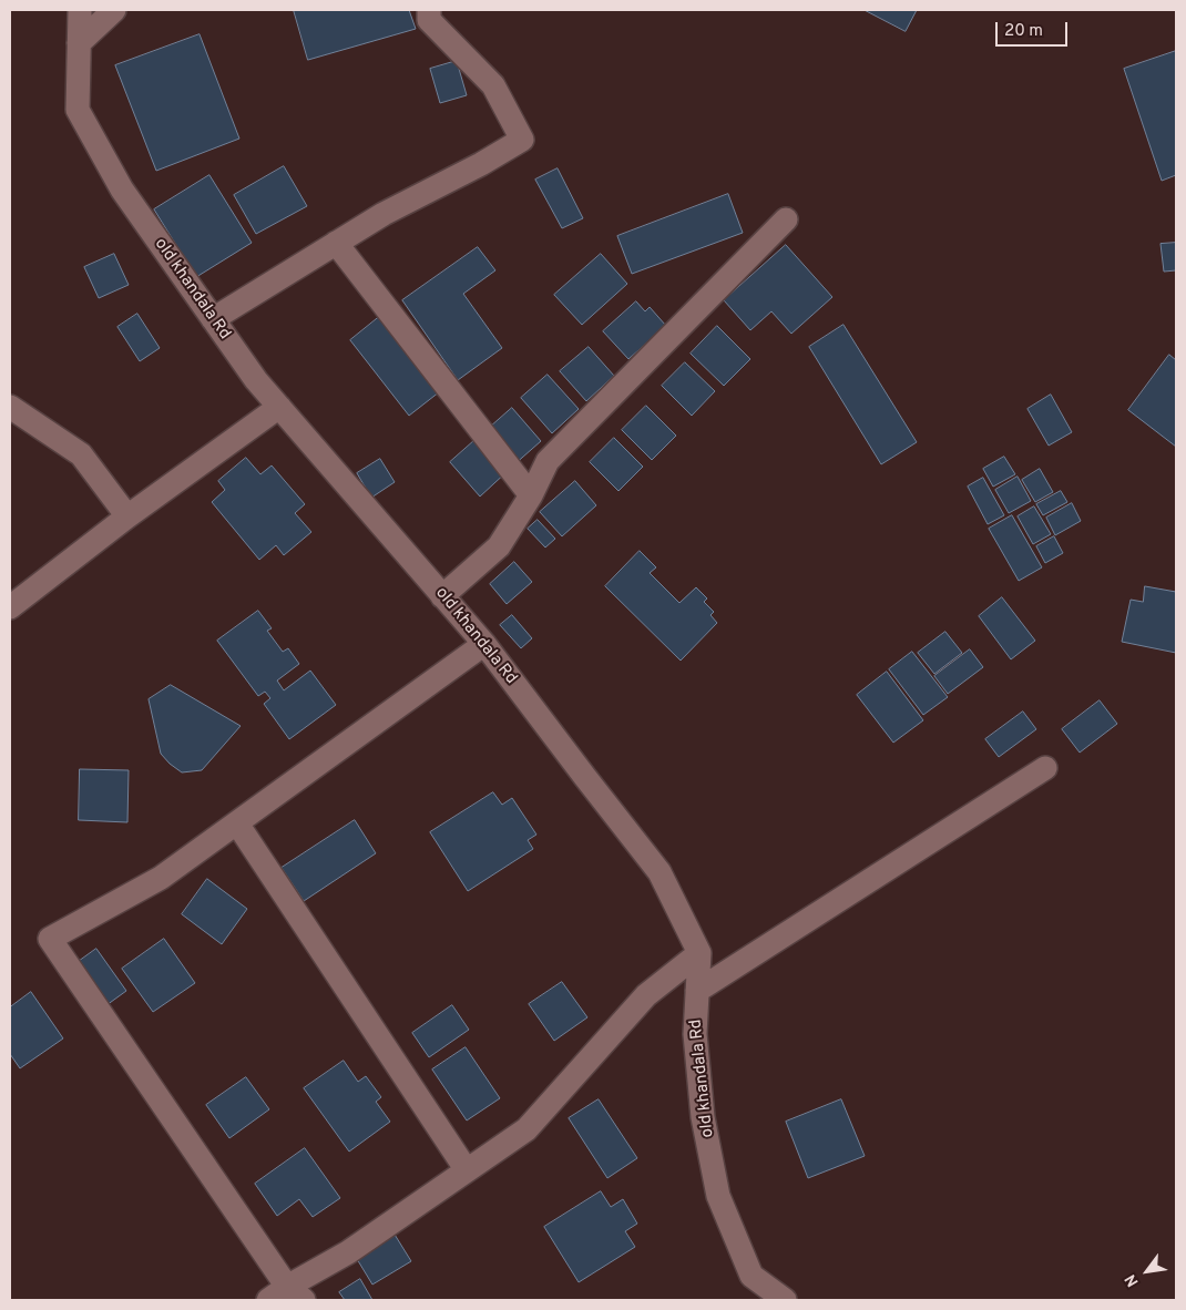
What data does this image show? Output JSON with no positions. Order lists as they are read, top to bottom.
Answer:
{
  "streets": {
    "street": ["old khandala Rd"]
  },
  "scale_bar": "20 m",
  "north": "bottom left"
}
